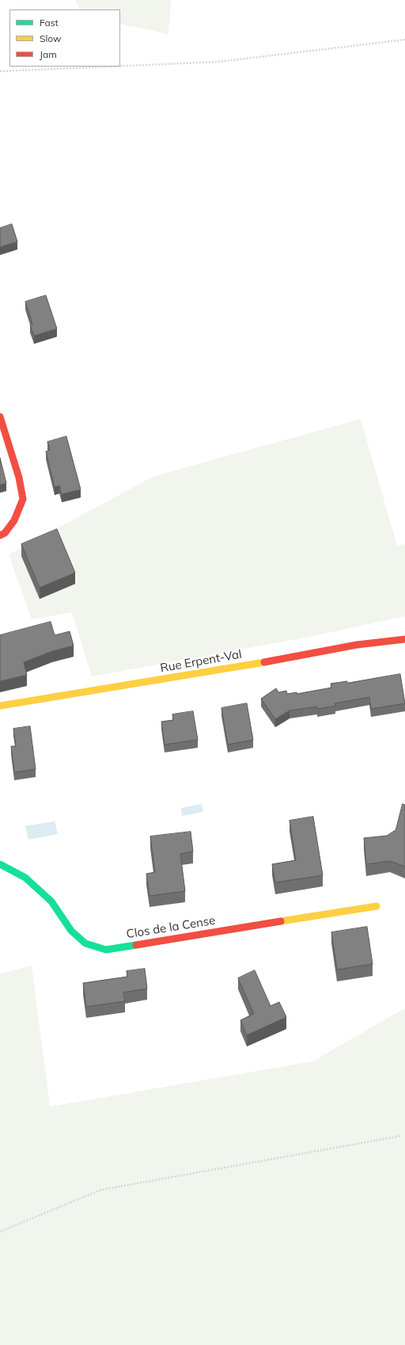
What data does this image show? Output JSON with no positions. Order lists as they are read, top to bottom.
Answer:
{
  "streets": {
    "street": ["Rue Erpent-Val", "Clos de la Cense"]
  },
  "legend": ["Fast", "Slow", "Jam"]
}
